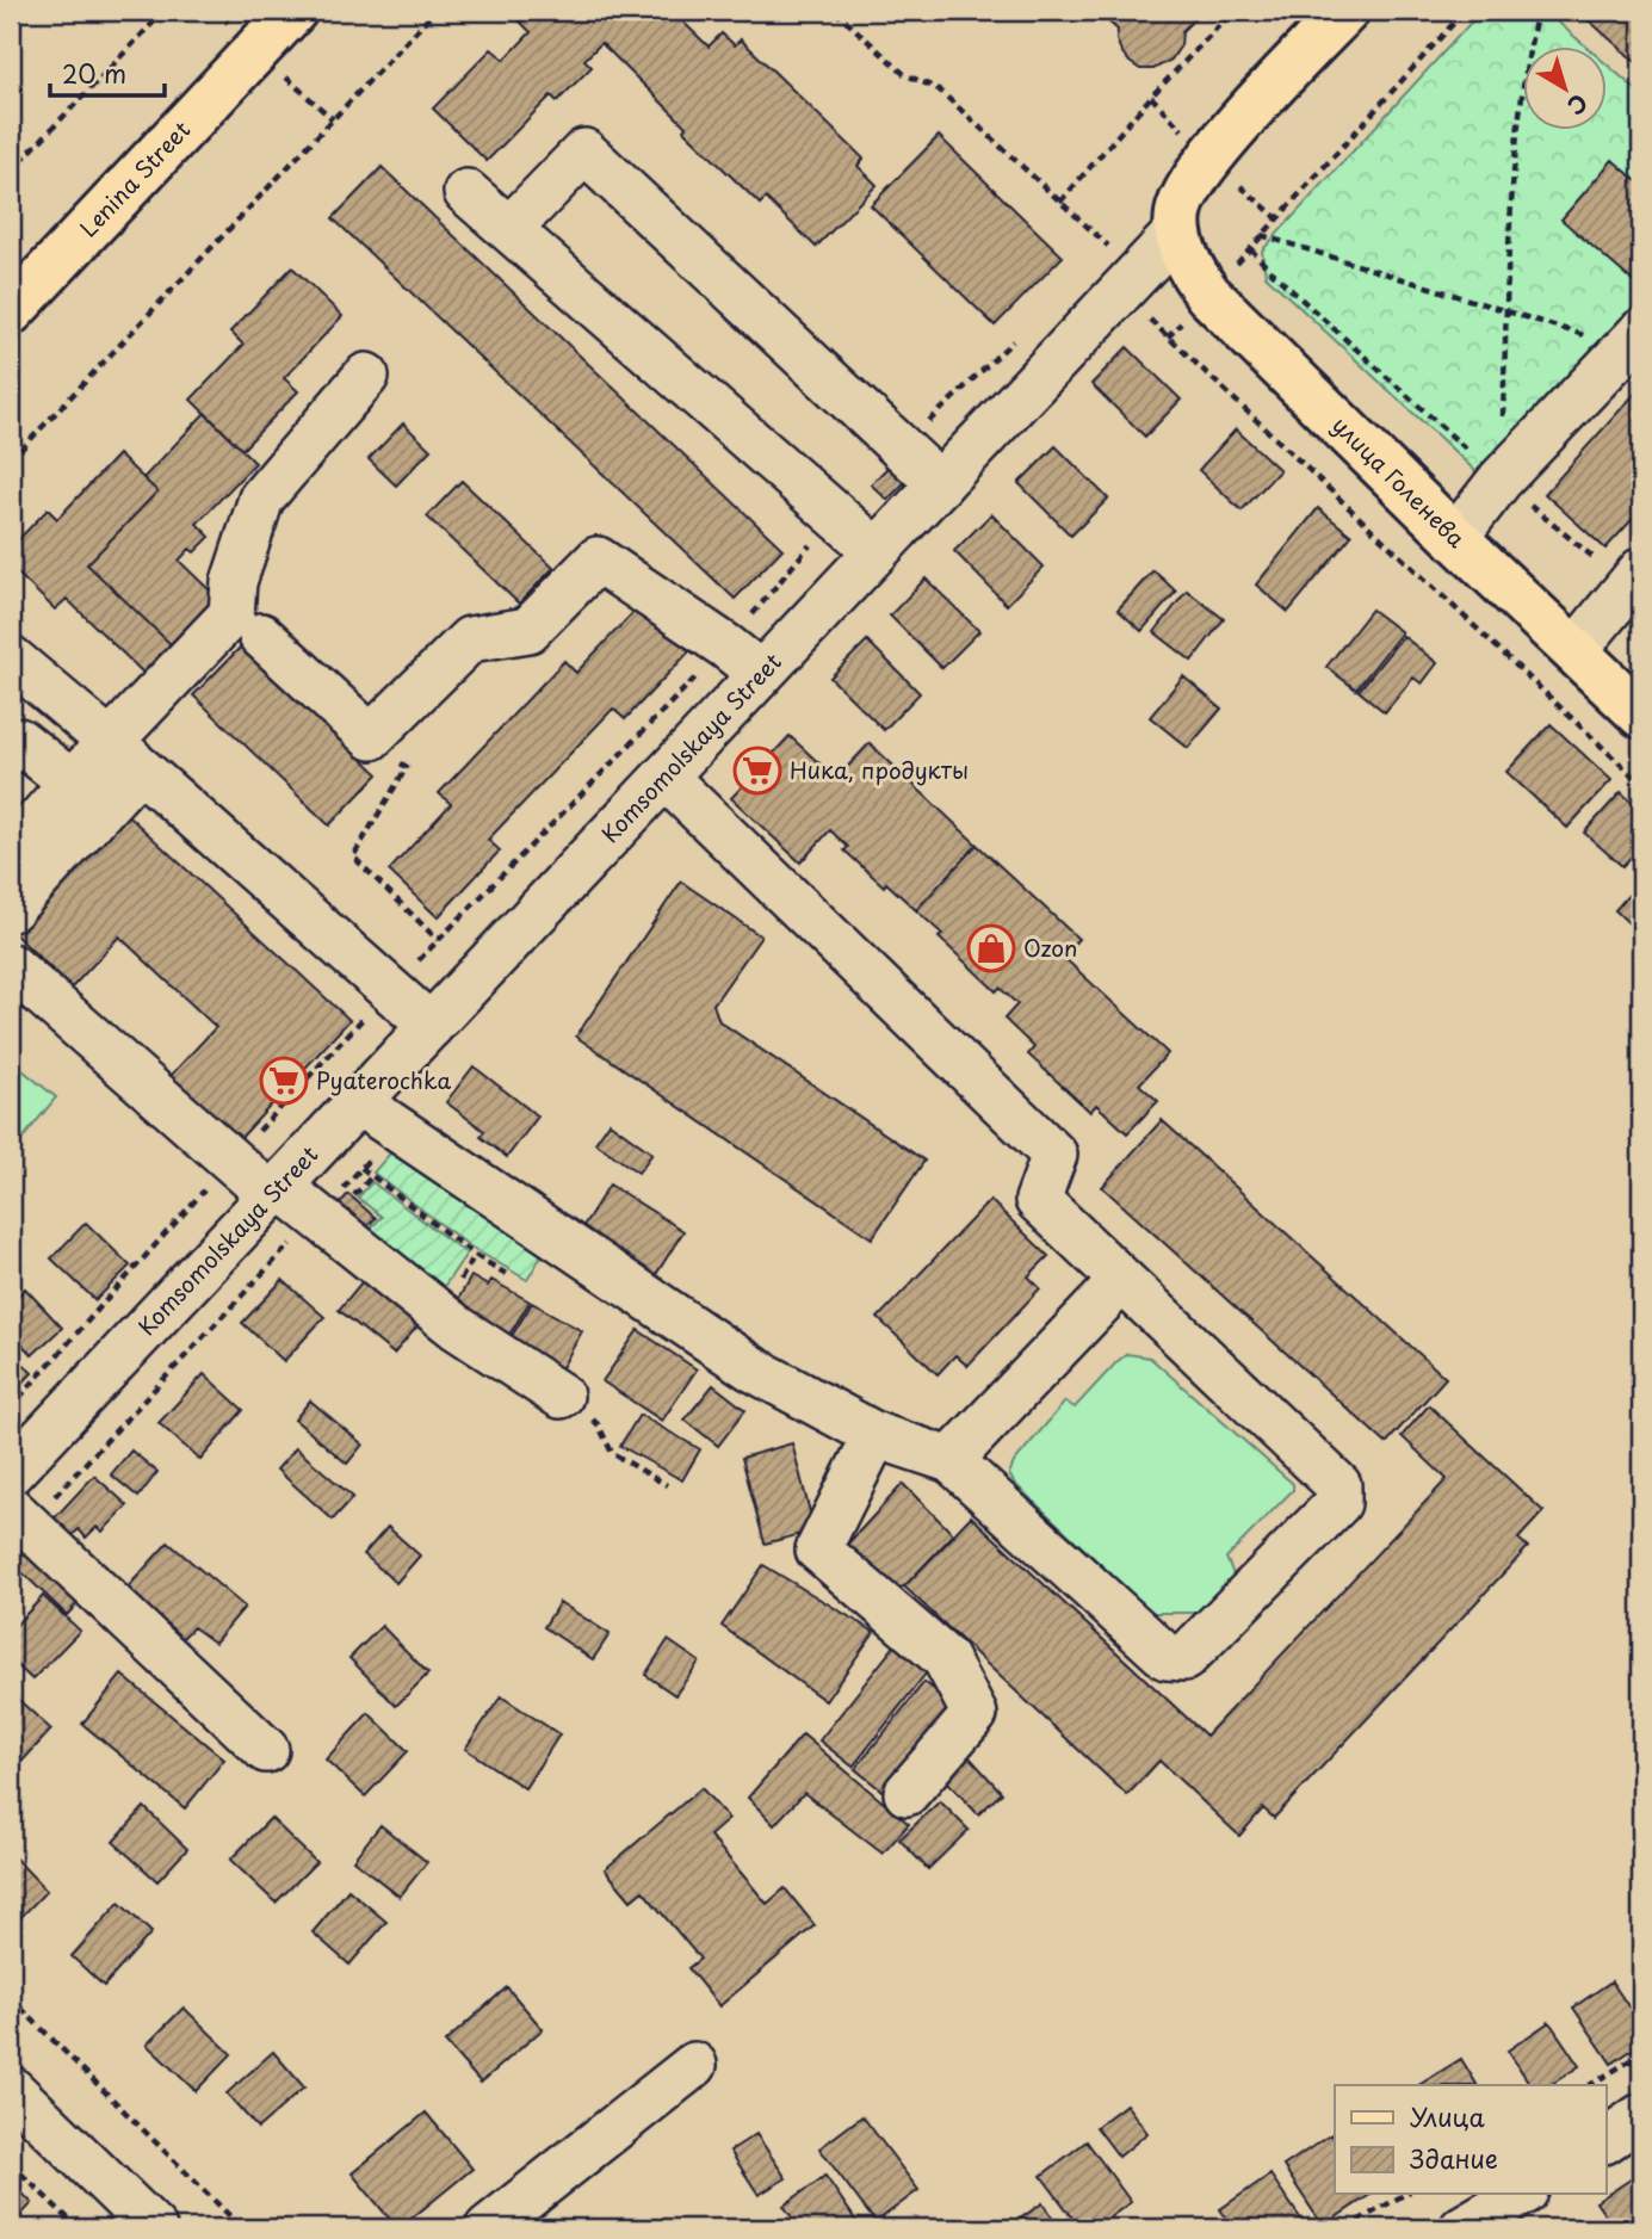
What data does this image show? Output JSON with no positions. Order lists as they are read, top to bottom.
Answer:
{
  "streets": {
    "main road": ["Lenina Street", "улица Голенева", "Komsomolskaya Street"]
  },
  "crossings": [
    ["улица Голенева", "Komsomolskaya Street"]
  ],
  "places": {
    "supermarket": ["Ника, продукты", "Pyaterochka"],
    "shop": ["Ozon"]
  },
  "legend": ["Улица", "Здание"],
  "scale_bar": "20 m",
  "north": "bottom right"
}
